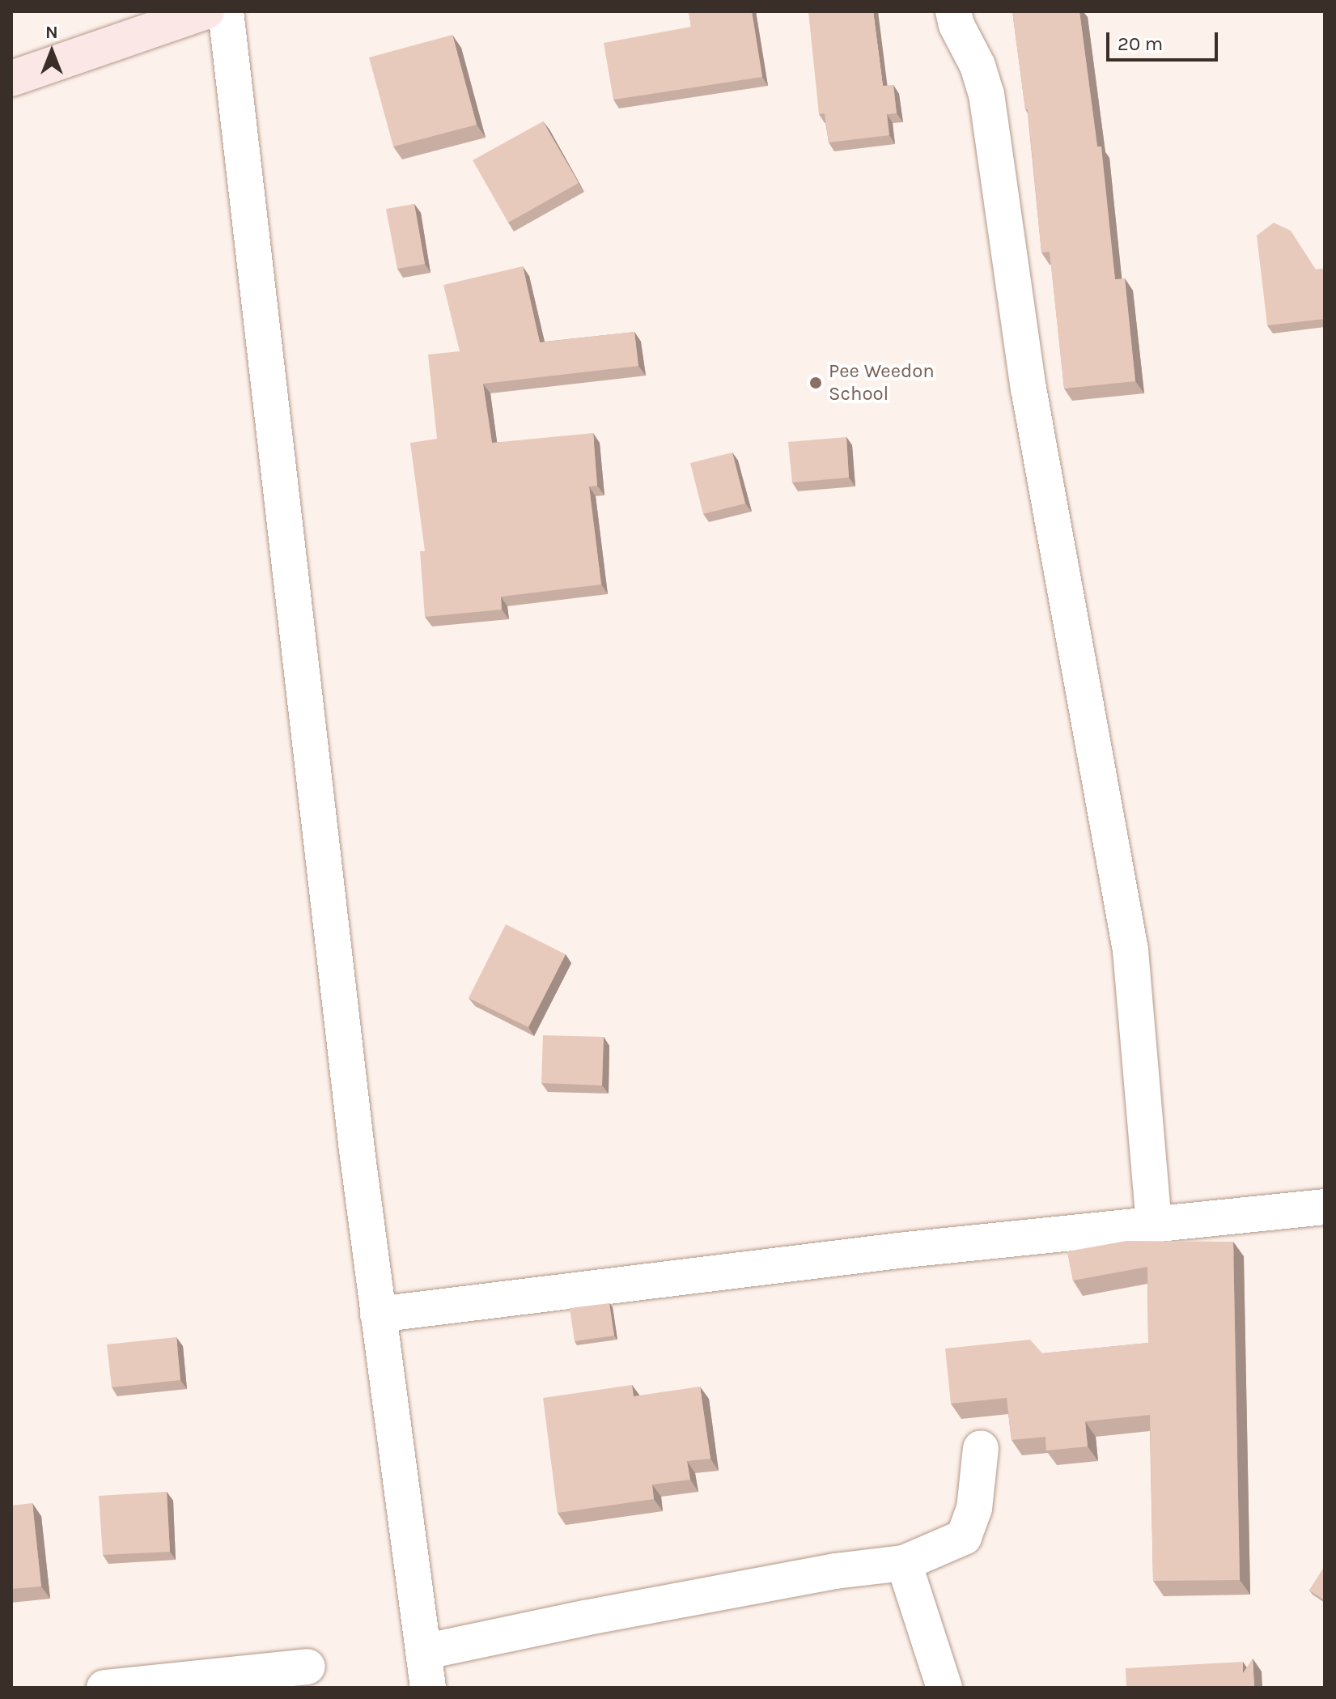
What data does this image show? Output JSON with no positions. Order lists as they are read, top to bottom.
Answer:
{
  "places": ["Pee Weedon School"],
  "scale_bar": "20 m",
  "north": "top"
}
